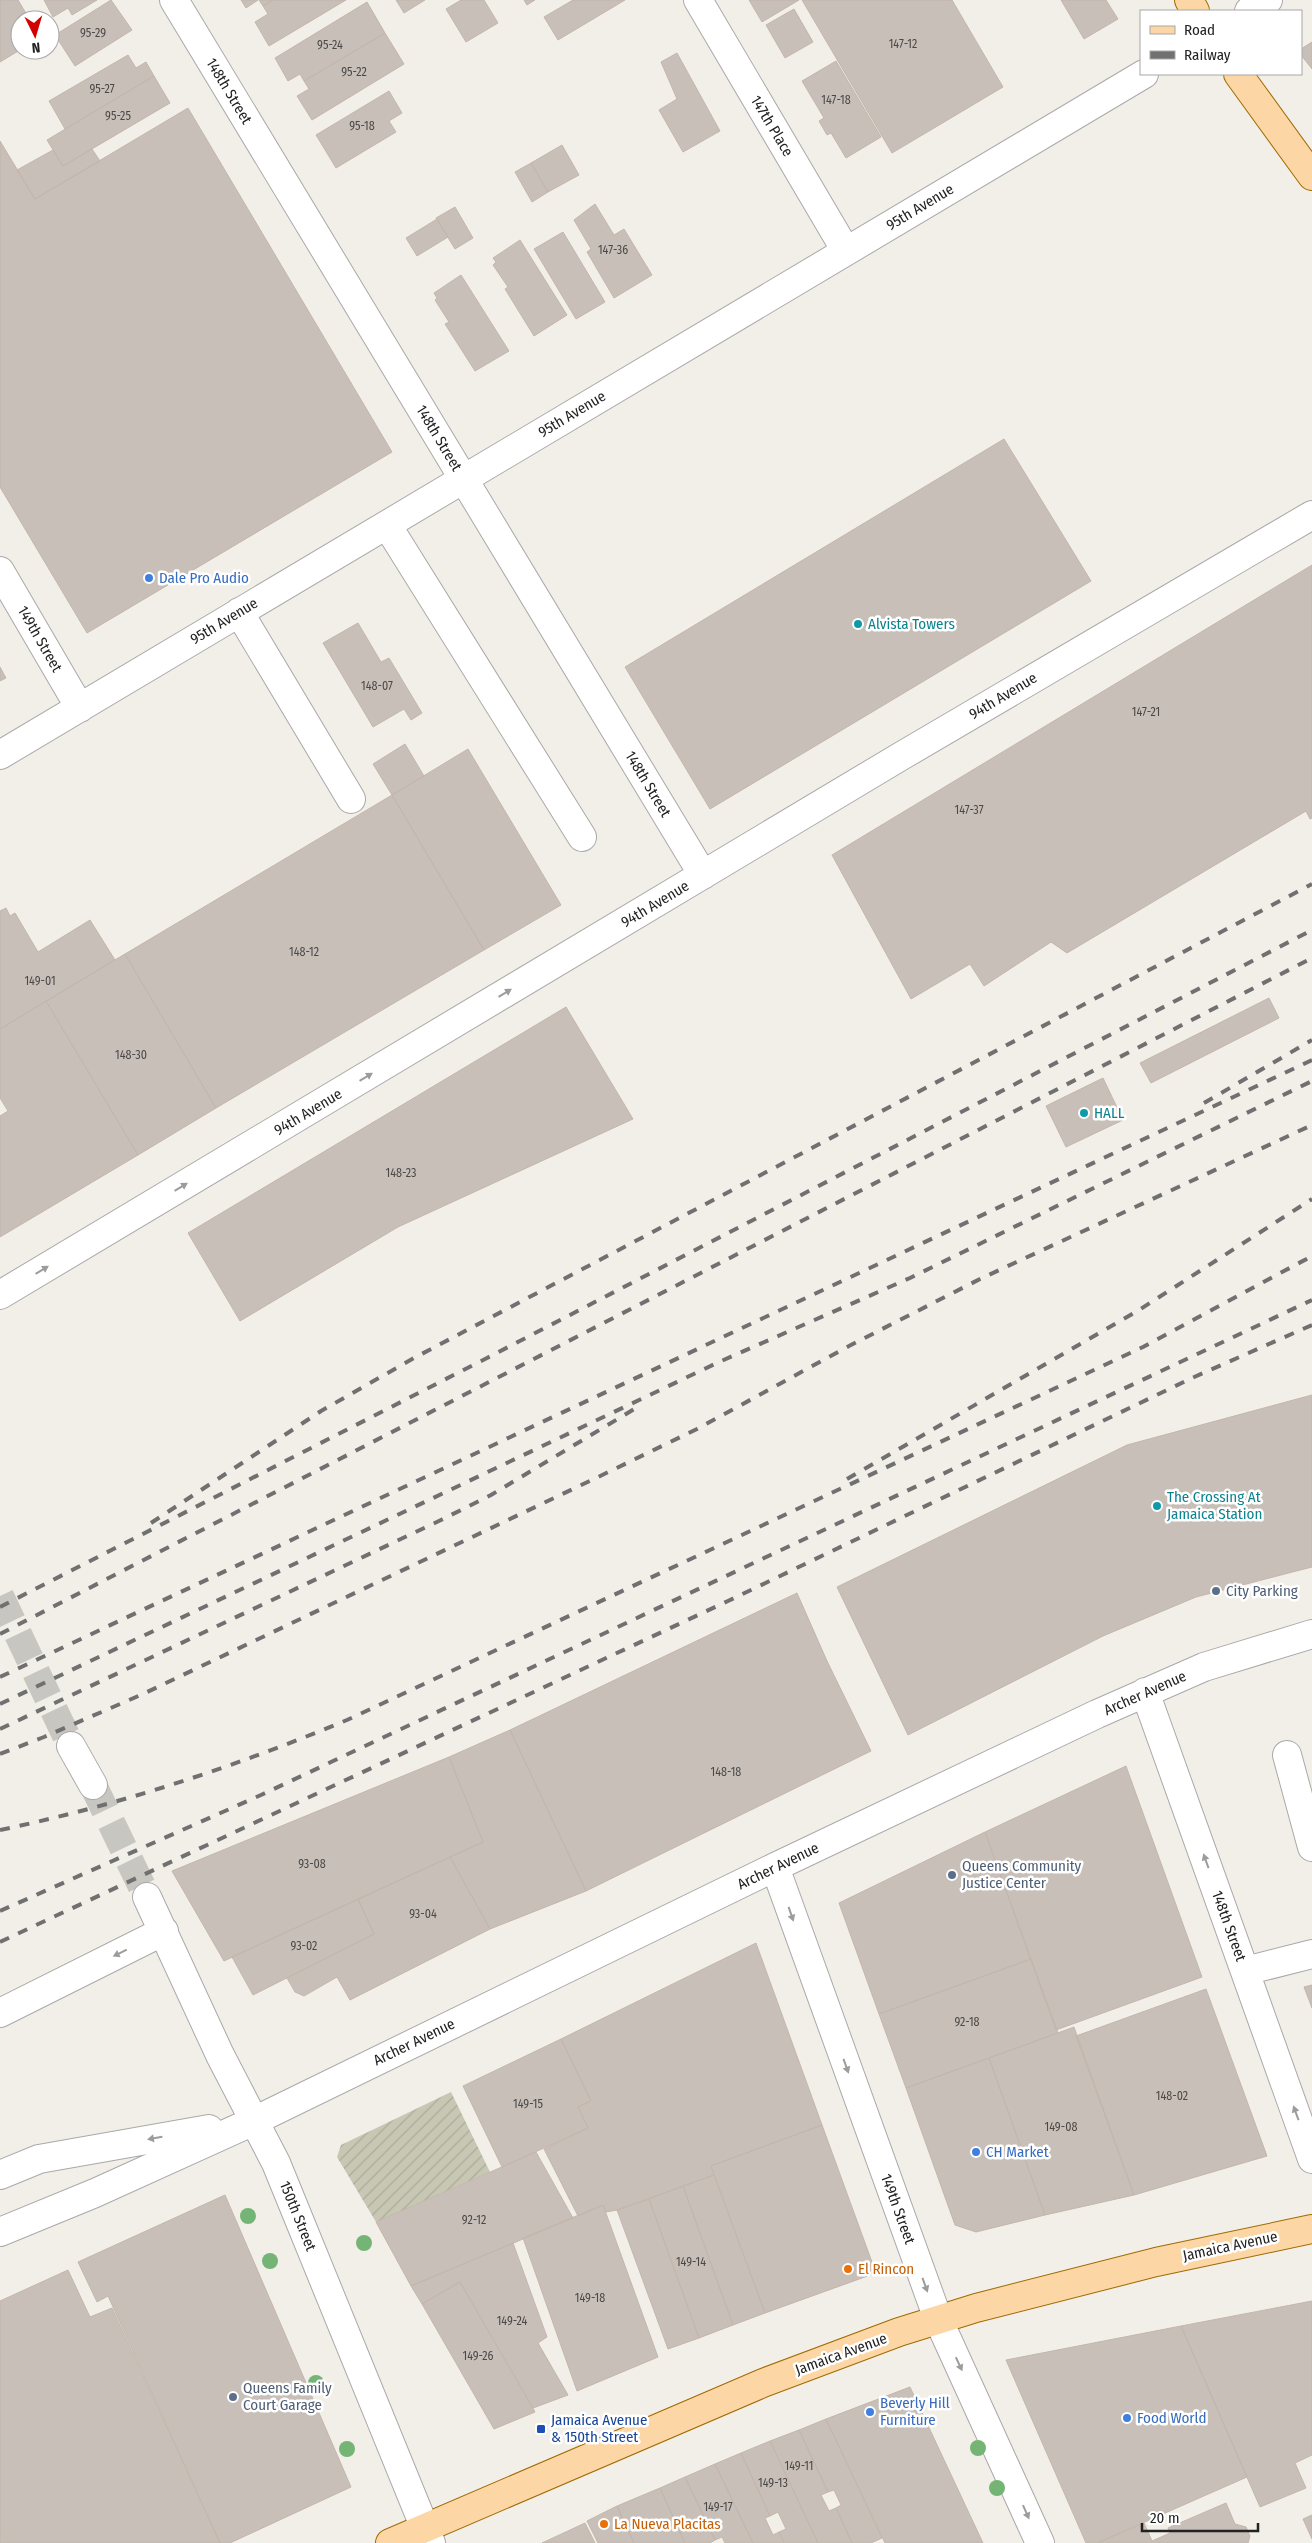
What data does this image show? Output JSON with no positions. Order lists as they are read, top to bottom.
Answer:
{
  "streets": {
    "main road": ["Jamaica Avenue"],
    "street": [
      "148th Street",
      "147th Place",
      "95th Avenue",
      "149th Street",
      "94th Avenue",
      "Archer Avenue",
      "150th Street"
    ]
  },
  "crossings": [
    ["148th Street", "95th Avenue"],
    ["148th Street", "94th Avenue"],
    ["148th Street", "Archer Avenue"],
    ["147th Place", "95th Avenue"],
    ["95th Avenue", "149th Street"],
    ["149th Street", "Archer Avenue"],
    ["149th Street", "Jamaica Avenue"],
    ["Archer Avenue", "150th Street"],
    ["150th Street", "Jamaica Avenue"]
  ],
  "one_way": ["149th Street", "94th Avenue"],
  "places": {
    "other": [
      "Dale Pro Audio",
      "Alvista Towers",
      "HALL",
      "The Crossing At Jamaica Station",
      "City Parking",
      "Queens Community Justice Center",
      "CH Market",
      "El Rincon",
      "Queens Family Court Garage",
      "Beverly Hill Furniture",
      "Food World",
      "La Nueva Placitas"
    ],
    "transit": ["Jamaica Avenue & 150th Street"]
  },
  "house_numbers": [
    "95-29",
    "147-12",
    "95-24",
    "95-22",
    "95-27",
    "147-18",
    "95-25",
    "95-18",
    "147-36",
    "148-07",
    "147-21",
    "147-37",
    "148-12",
    "149-01",
    "148-30",
    "148-23",
    "148-18",
    "93-08",
    "93-04",
    "93-02",
    "92-18",
    "148-02",
    "149-15",
    "149-08",
    "92-12",
    "149-14",
    "149-18",
    "149-24",
    "149-26",
    "149-11",
    "149-13",
    "149-17"
  ],
  "legend": ["Road", "Railway"],
  "scale_bar": "20 m",
  "north": "bottom"
}
